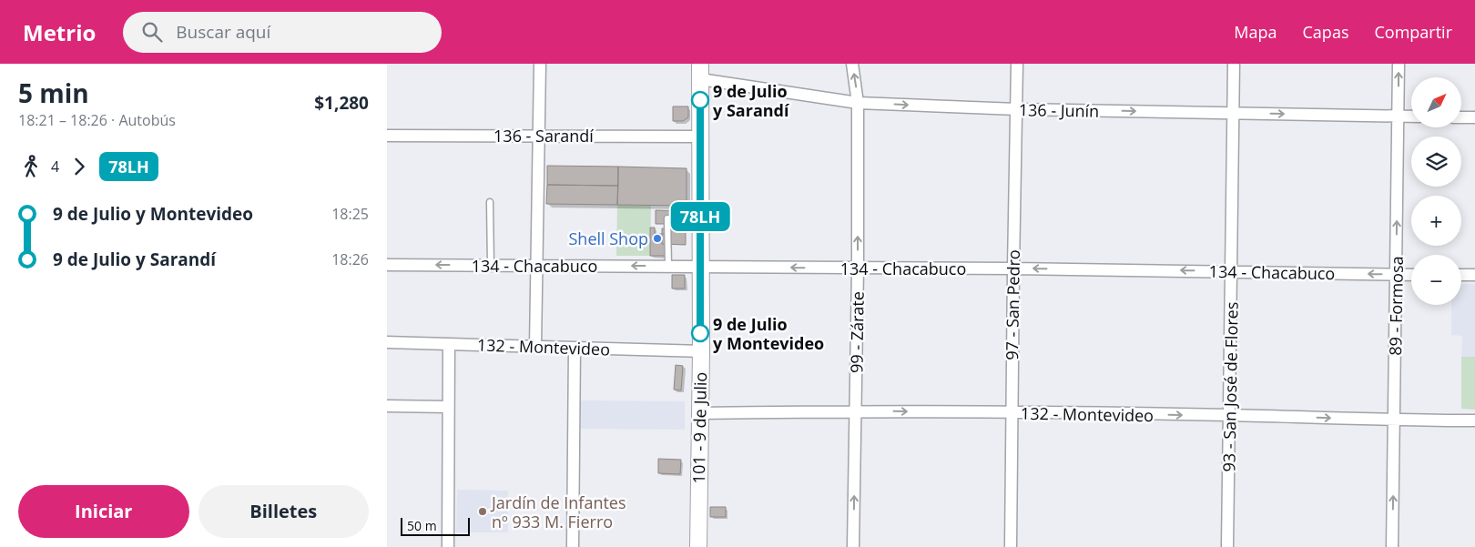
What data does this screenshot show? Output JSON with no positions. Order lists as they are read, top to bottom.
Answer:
{
  "streets": {
    "street": [
      "136 - Junín",
      "136 - Sarandí",
      "134 - Chacabuco",
      "97 - San Pedro",
      "89 - Formosa",
      "99 - Zárate",
      "132 - Montevideo",
      "93 - San José de Flores",
      "101 - 9 de Julio"
    ]
  },
  "crossings": [
    ["136 - Junín", "97 - San Pedro"],
    ["136 - Junín", "89 - Formosa"],
    ["136 - Junín", "99 - Zárate"],
    ["136 - Junín", "93 - San José de Flores"],
    ["136 - Junín", "101 - 9 de Julio"],
    ["136 - Sarandí", "101 - 9 de Julio"],
    ["134 - Chacabuco", "97 - San Pedro"],
    ["134 - Chacabuco", "89 - Formosa"],
    ["134 - Chacabuco", "99 - Zárate"],
    ["134 - Chacabuco", "93 - San José de Flores"],
    ["134 - Chacabuco", "101 - 9 de Julio"],
    ["97 - San Pedro", "132 - Montevideo"],
    ["89 - Formosa", "132 - Montevideo"],
    ["99 - Zárate", "132 - Montevideo"],
    ["132 - Montevideo", "93 - San José de Flores"],
    ["132 - Montevideo", "101 - 9 de Julio"]
  ],
  "one_way": [
    "136 - Junín",
    "134 - Chacabuco",
    "89 - Formosa",
    "99 - Zárate",
    "132 - Montevideo"
  ],
  "places": [
    "9 de Julio y Sarandí",
    "Shell Shop",
    "9 de Julio y Montevideo",
    "Jardín de Infantes nº 933 M. Fierro"
  ],
  "lines": ["bus line 78LH"],
  "scale_bar": "50 m",
  "north": "top right",
  "page": {
    "header": "Metrio",
    "search": "Buscar aquí",
    "nav": ["Mapa", "Capas", "Compartir"],
    "heading": ["5 min", "18:21 – 18:26 · Autobús", "$1,280"],
    "on_map": "78LH",
    "map_buttons": ["+", "−"],
    "legs": ["4", "78LH"],
    "list": [
      {
        "name": "9 de Julio y Montevideo",
        "value": "18:25"
      },
      {
        "name": "9 de Julio y Sarandí",
        "value": "18:26"
      }
    ],
    "buttons": ["Iniciar", "Billetes"],
    "scale": "50 m"
  }
}
